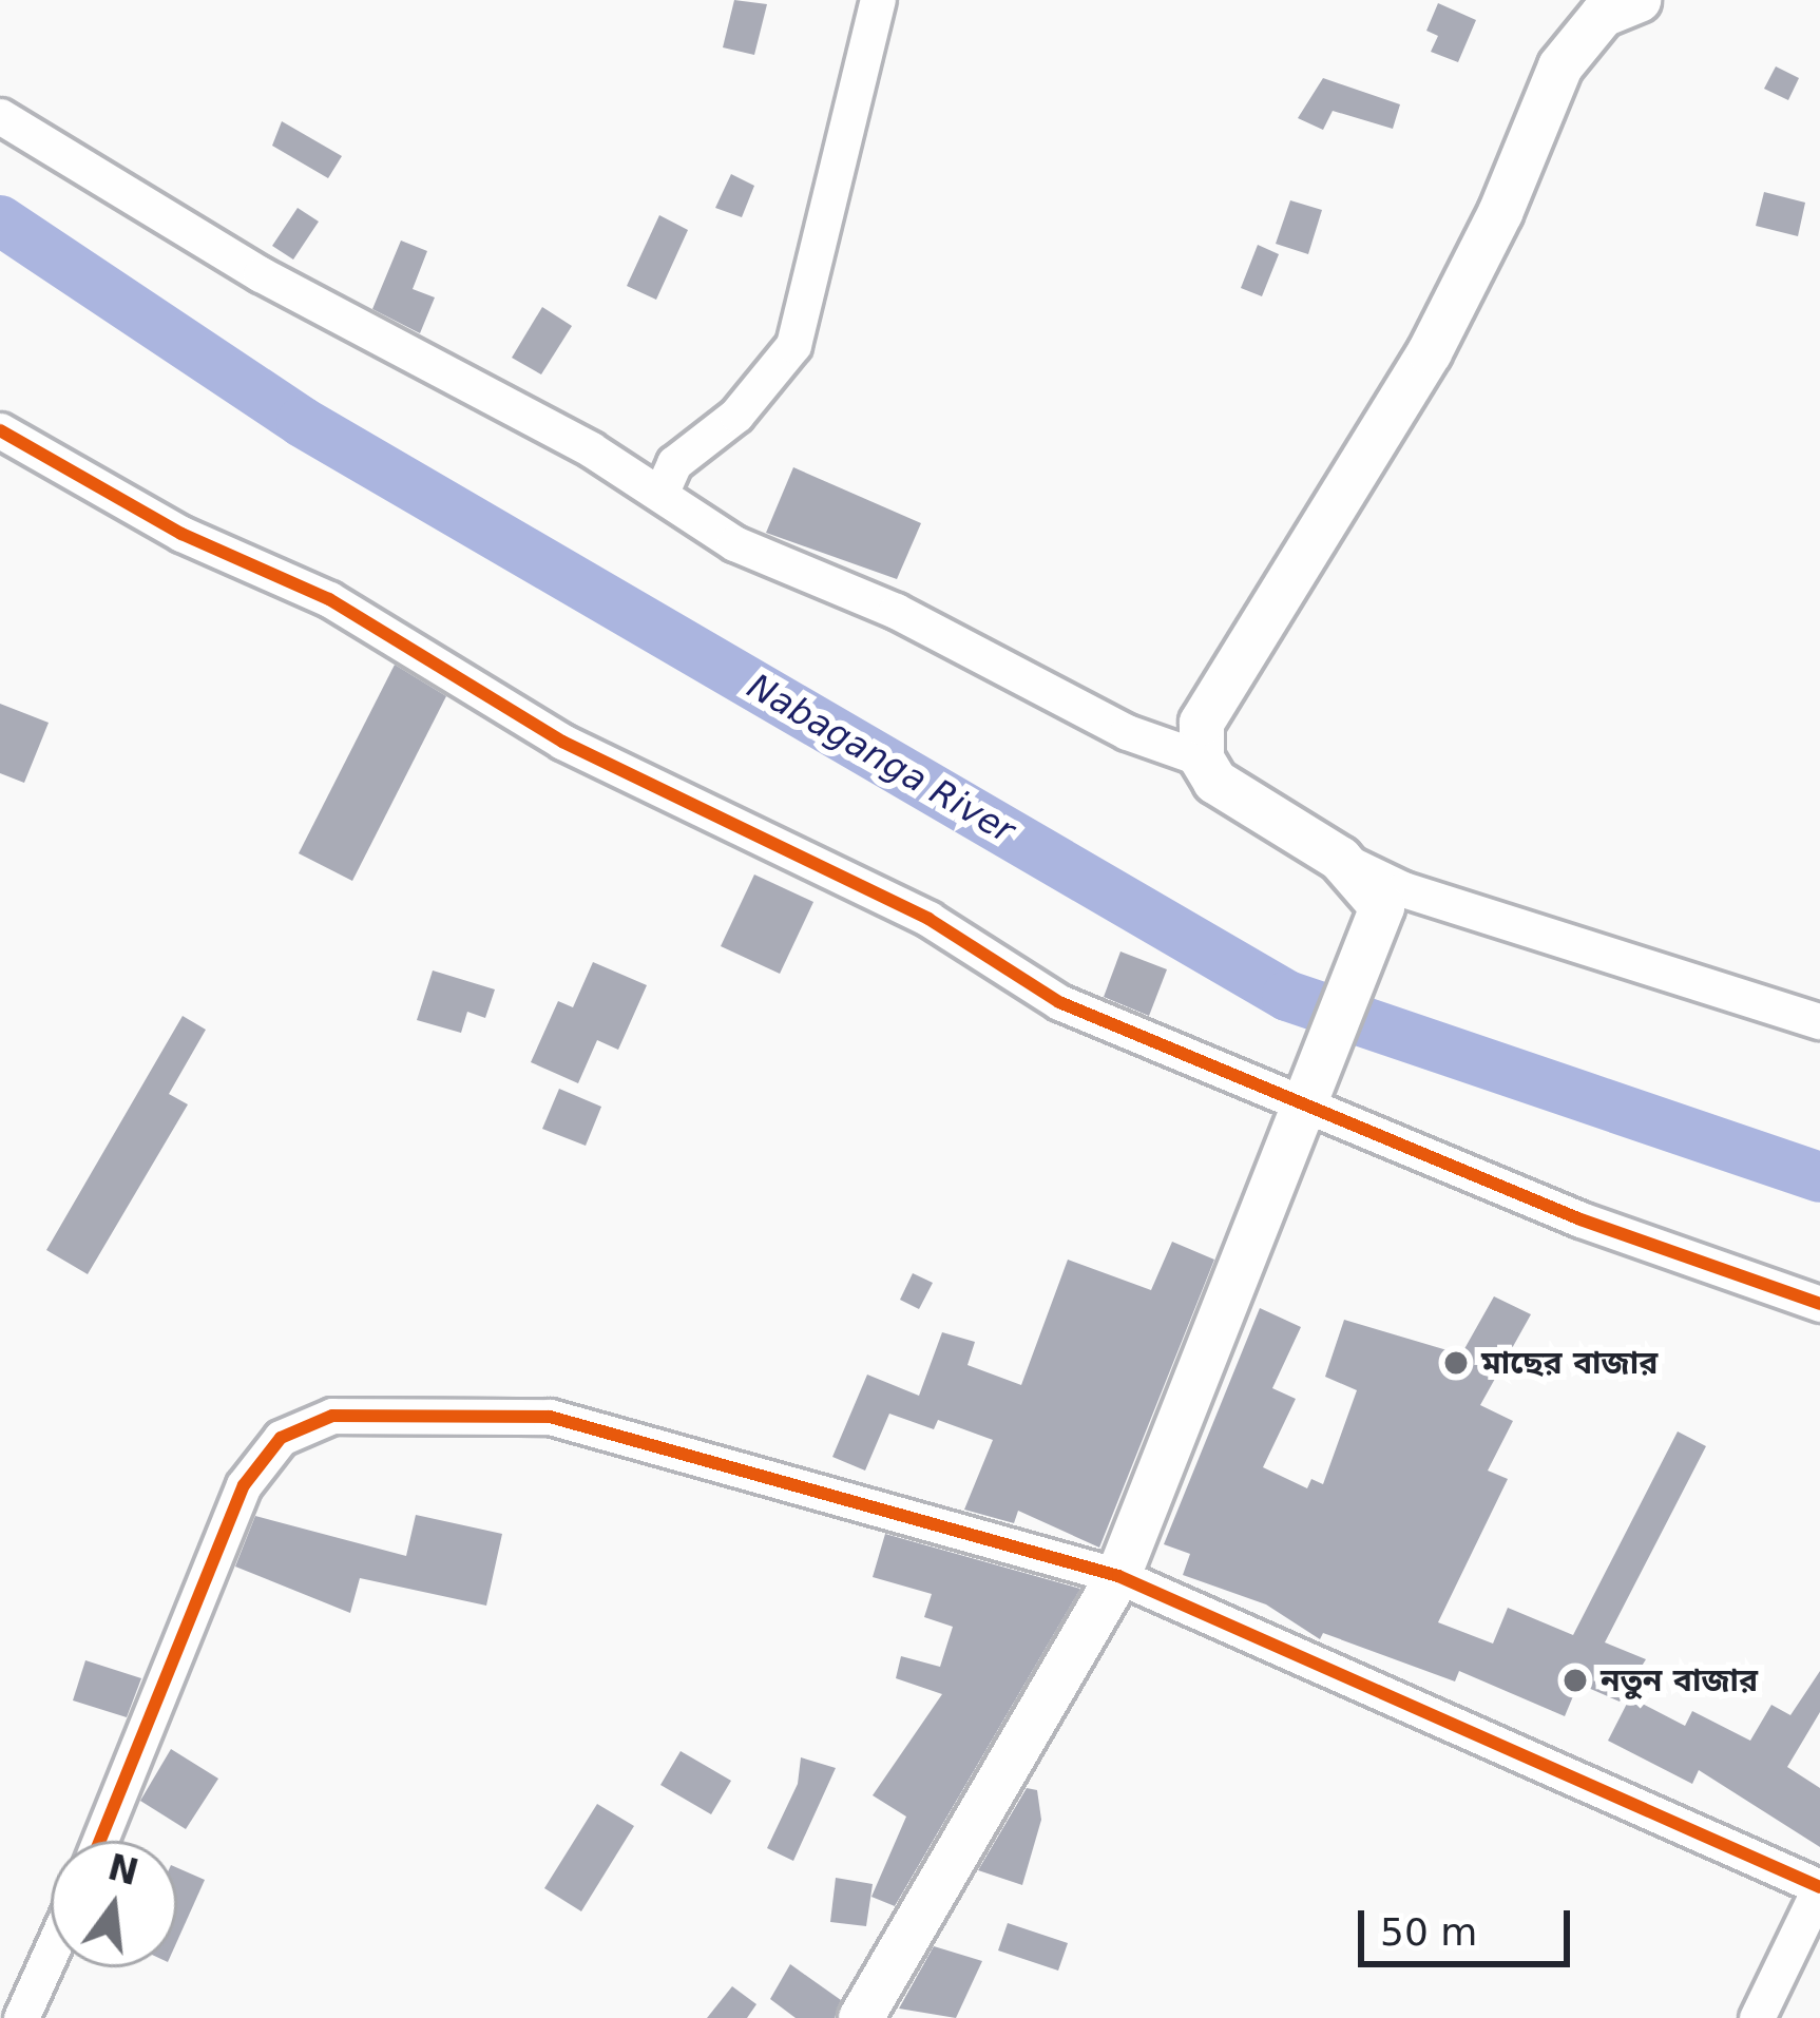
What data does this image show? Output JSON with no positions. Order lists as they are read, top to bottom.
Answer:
{
  "water": ["Nabaganga River"],
  "places": ["মাছের বাজার", "নতুন বাজার"],
  "scale_bar": "50 m",
  "north": "top"
}
